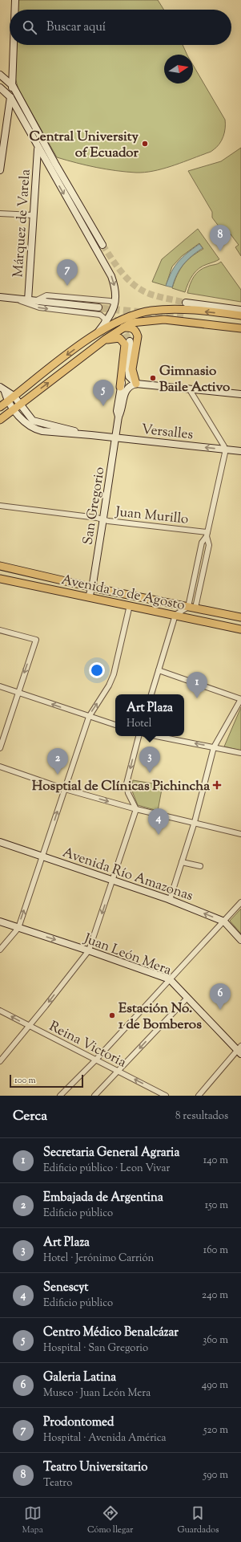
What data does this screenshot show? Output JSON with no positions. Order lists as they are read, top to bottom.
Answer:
{
  "streets": {
    "main road": ["Avenida 10 de Agosto"],
    "street": [
      "Márquez de Varela",
      "Versalles",
      "San Gregorio",
      "Juan Murillo",
      "Avenida Río Amazonas",
      "Juan León Mera",
      "Reina Victoria"
    ]
  },
  "crossings": [
    ["Versalles", "San Gregorio"],
    ["San Gregorio", "Juan Murillo"],
    ["San Gregorio", "Avenida 10 de Agosto"]
  ],
  "one_way": ["Reina Victoria"],
  "places": {
    "other": ["Central University of Ecuador", "Gimnasio Baile Activo", "Estación No. 1 de Bomberos"],
    "health": ["Hosptial de Clínicas Pichincha"]
  },
  "scale_bar": "100 m",
  "north": "right",
  "page": {
    "search": "Buscar aquí",
    "pins": [
      "8",
      "7",
      "5",
      "1",
      "3",
      "2",
      "4",
      "6"
    ],
    "popup": ["Art Plaza", "Hotel"],
    "scale": "100 m",
    "heading": ["Cerca", "8 resultados"],
    "list": [
      {
        "mark": "1",
        "name": "Secretaria General Agraria",
        "note": "Edificio público · Leon Vivar",
        "value": "140 m"
      },
      {
        "mark": "2",
        "name": "Embajada de Argentina",
        "note": "Edificio público",
        "value": "150 m"
      },
      {
        "mark": "3",
        "name": "Art Plaza",
        "note": "Hotel · Jerónimo Carrión",
        "value": "160 m"
      },
      {
        "mark": "4",
        "name": "Senescyt",
        "note": "Edificio público",
        "value": "240 m"
      },
      {
        "mark": "5",
        "name": "Centro Médico Benalcázar",
        "note": "Hospital · San Gregorio",
        "value": "360 m"
      },
      {
        "mark": "6",
        "name": "Galeria Latina",
        "note": "Museo · Juan León Mera",
        "value": "490 m"
      },
      {
        "mark": "7",
        "name": "Prodontomed",
        "note": "Hospital · Avenida América",
        "value": "520 m"
      },
      {
        "mark": "8",
        "name": "Teatro Universitario",
        "note": "Teatro",
        "value": "590 m"
      }
    ],
    "nav": ["Mapa", "Cómo llegar", "Guardados"]
  }
}
